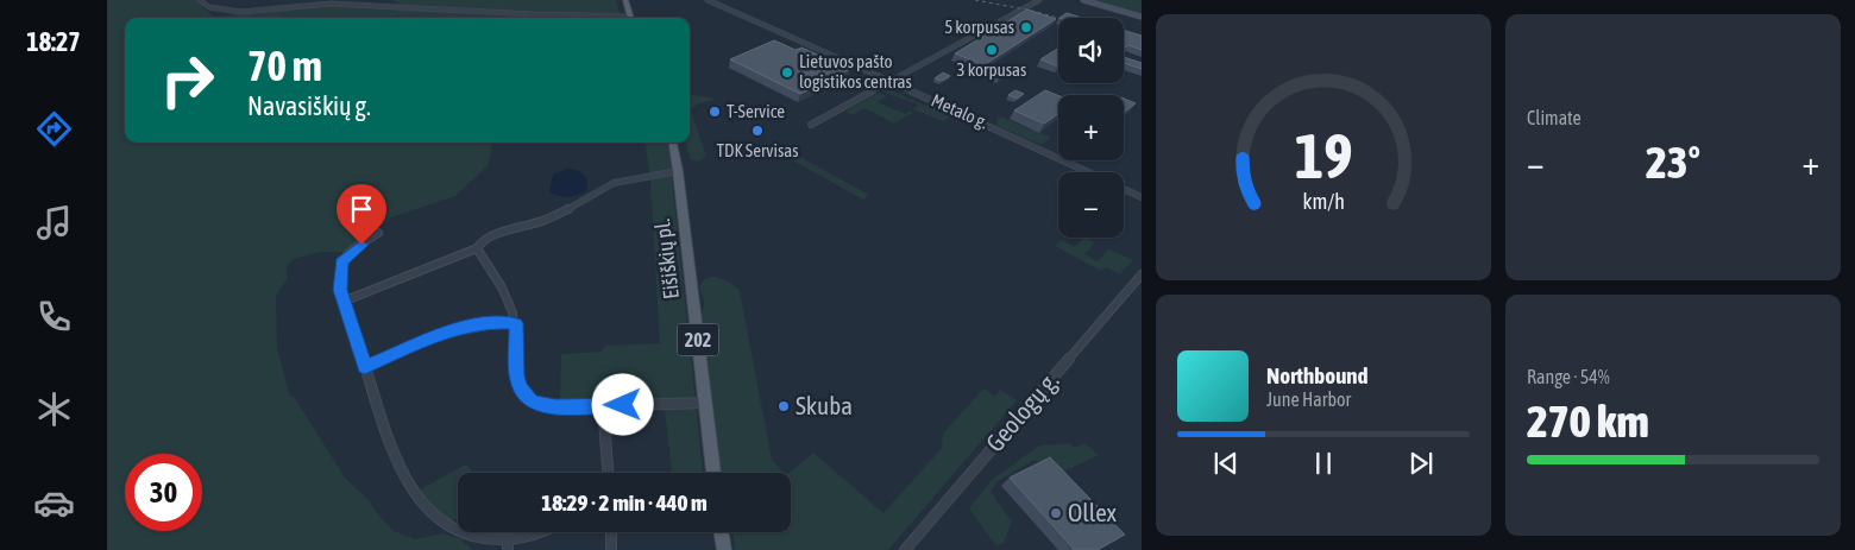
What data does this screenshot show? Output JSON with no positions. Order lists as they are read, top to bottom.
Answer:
{
  "streets": {
    "main road": ["Eišiškių pl.", "202"],
    "street": ["Metalo g.", "Geologų g."]
  },
  "places": [
    "5 korpusas",
    "3 korpusas",
    "Lietuvos pašto logistikos centras",
    "T-Service",
    "TDK Servisas",
    "Skuba",
    "Ollex"
  ],
  "page": {
    "tabs": "18:27",
    "tile": [
      "Climate",
      ["Range · 54%", "270 km"]
    ],
    "map_buttons": ["+", "−"],
    "turn": ["70 m", "Navasiškių g."],
    "heat": ["−", "23°", "+"],
    "song": ["Northbound", "June Harbor"],
    "limit": "30",
    "trip": "18:29 · 2 min · 440 m",
    "gauge": ["19", "km/h"]
  }
}
